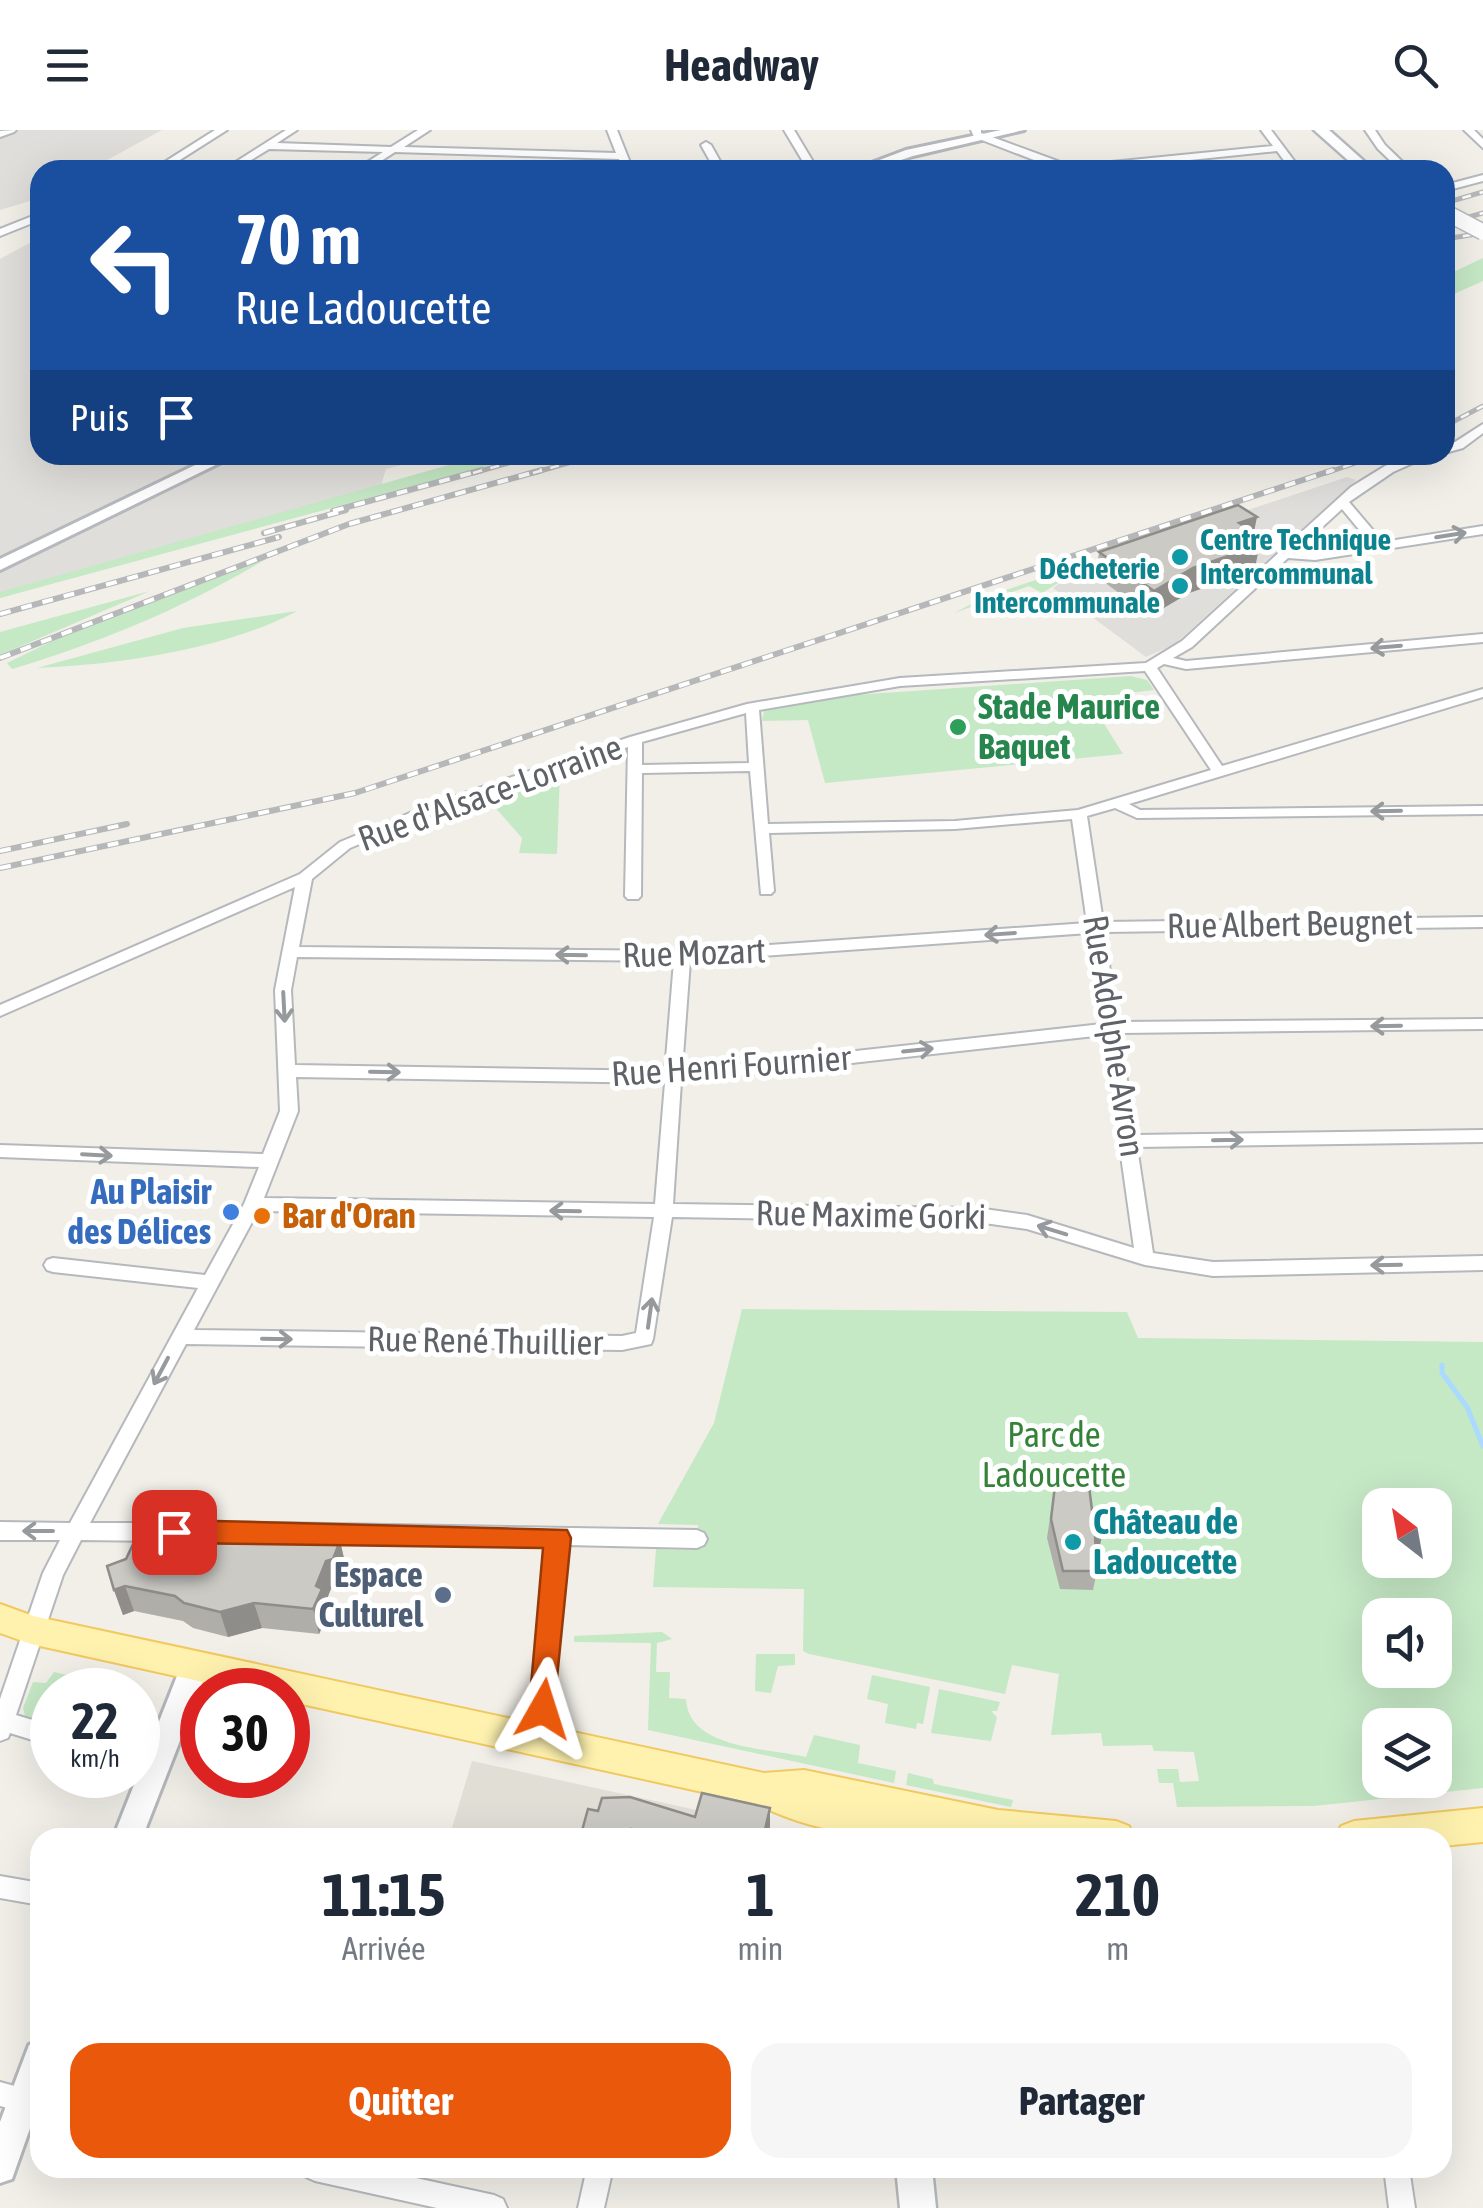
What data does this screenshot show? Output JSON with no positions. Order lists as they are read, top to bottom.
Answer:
{
  "streets": {
    "street": [
      "Rue d'Alsace-Lorraine",
      "Rue Albert Beugnet",
      "Rue Mozart",
      "Rue Adolphe Avron",
      "Rue Henri Fournier",
      "Rue Maxime Gorki",
      "Rue René Thuillier"
    ]
  },
  "crossings": [
    ["Rue Albert Beugnet", "Rue Mozart"],
    ["Rue Albert Beugnet", "Rue Adolphe Avron"],
    ["Rue Mozart", "Rue Adolphe Avron"],
    ["Rue Mozart", "Rue René Thuillier"],
    ["Rue Adolphe Avron", "Rue Henri Fournier"],
    ["Rue Adolphe Avron", "Rue Maxime Gorki"],
    ["Rue Henri Fournier", "Rue René Thuillier"],
    ["Rue Maxime Gorki", "Rue René Thuillier"]
  ],
  "one_way": ["Rue Maxime Gorki", "Rue René Thuillier"],
  "parks": ["Parc de Ladoucette"],
  "places": [
    "Centre Technique Intercommunal",
    "Décheterie Intercommunale",
    "Stade Maurice Baquet",
    "Au Plaisir des Délices",
    "Bar d'Oran",
    "Château de Ladoucette",
    "Espace Culturel"
  ],
  "north": "top left",
  "page": {
    "header": "Headway",
    "turn": ["70 m", "Rue Ladoucette"],
    "then": "Puis",
    "speed": "22 km/h",
    "limit": "30",
    "eta": [
      "11:15",
      "Arrivée",
      "1",
      "min",
      "210",
      "m"
    ],
    "buttons": ["Quitter", "Partager"]
  }
}
